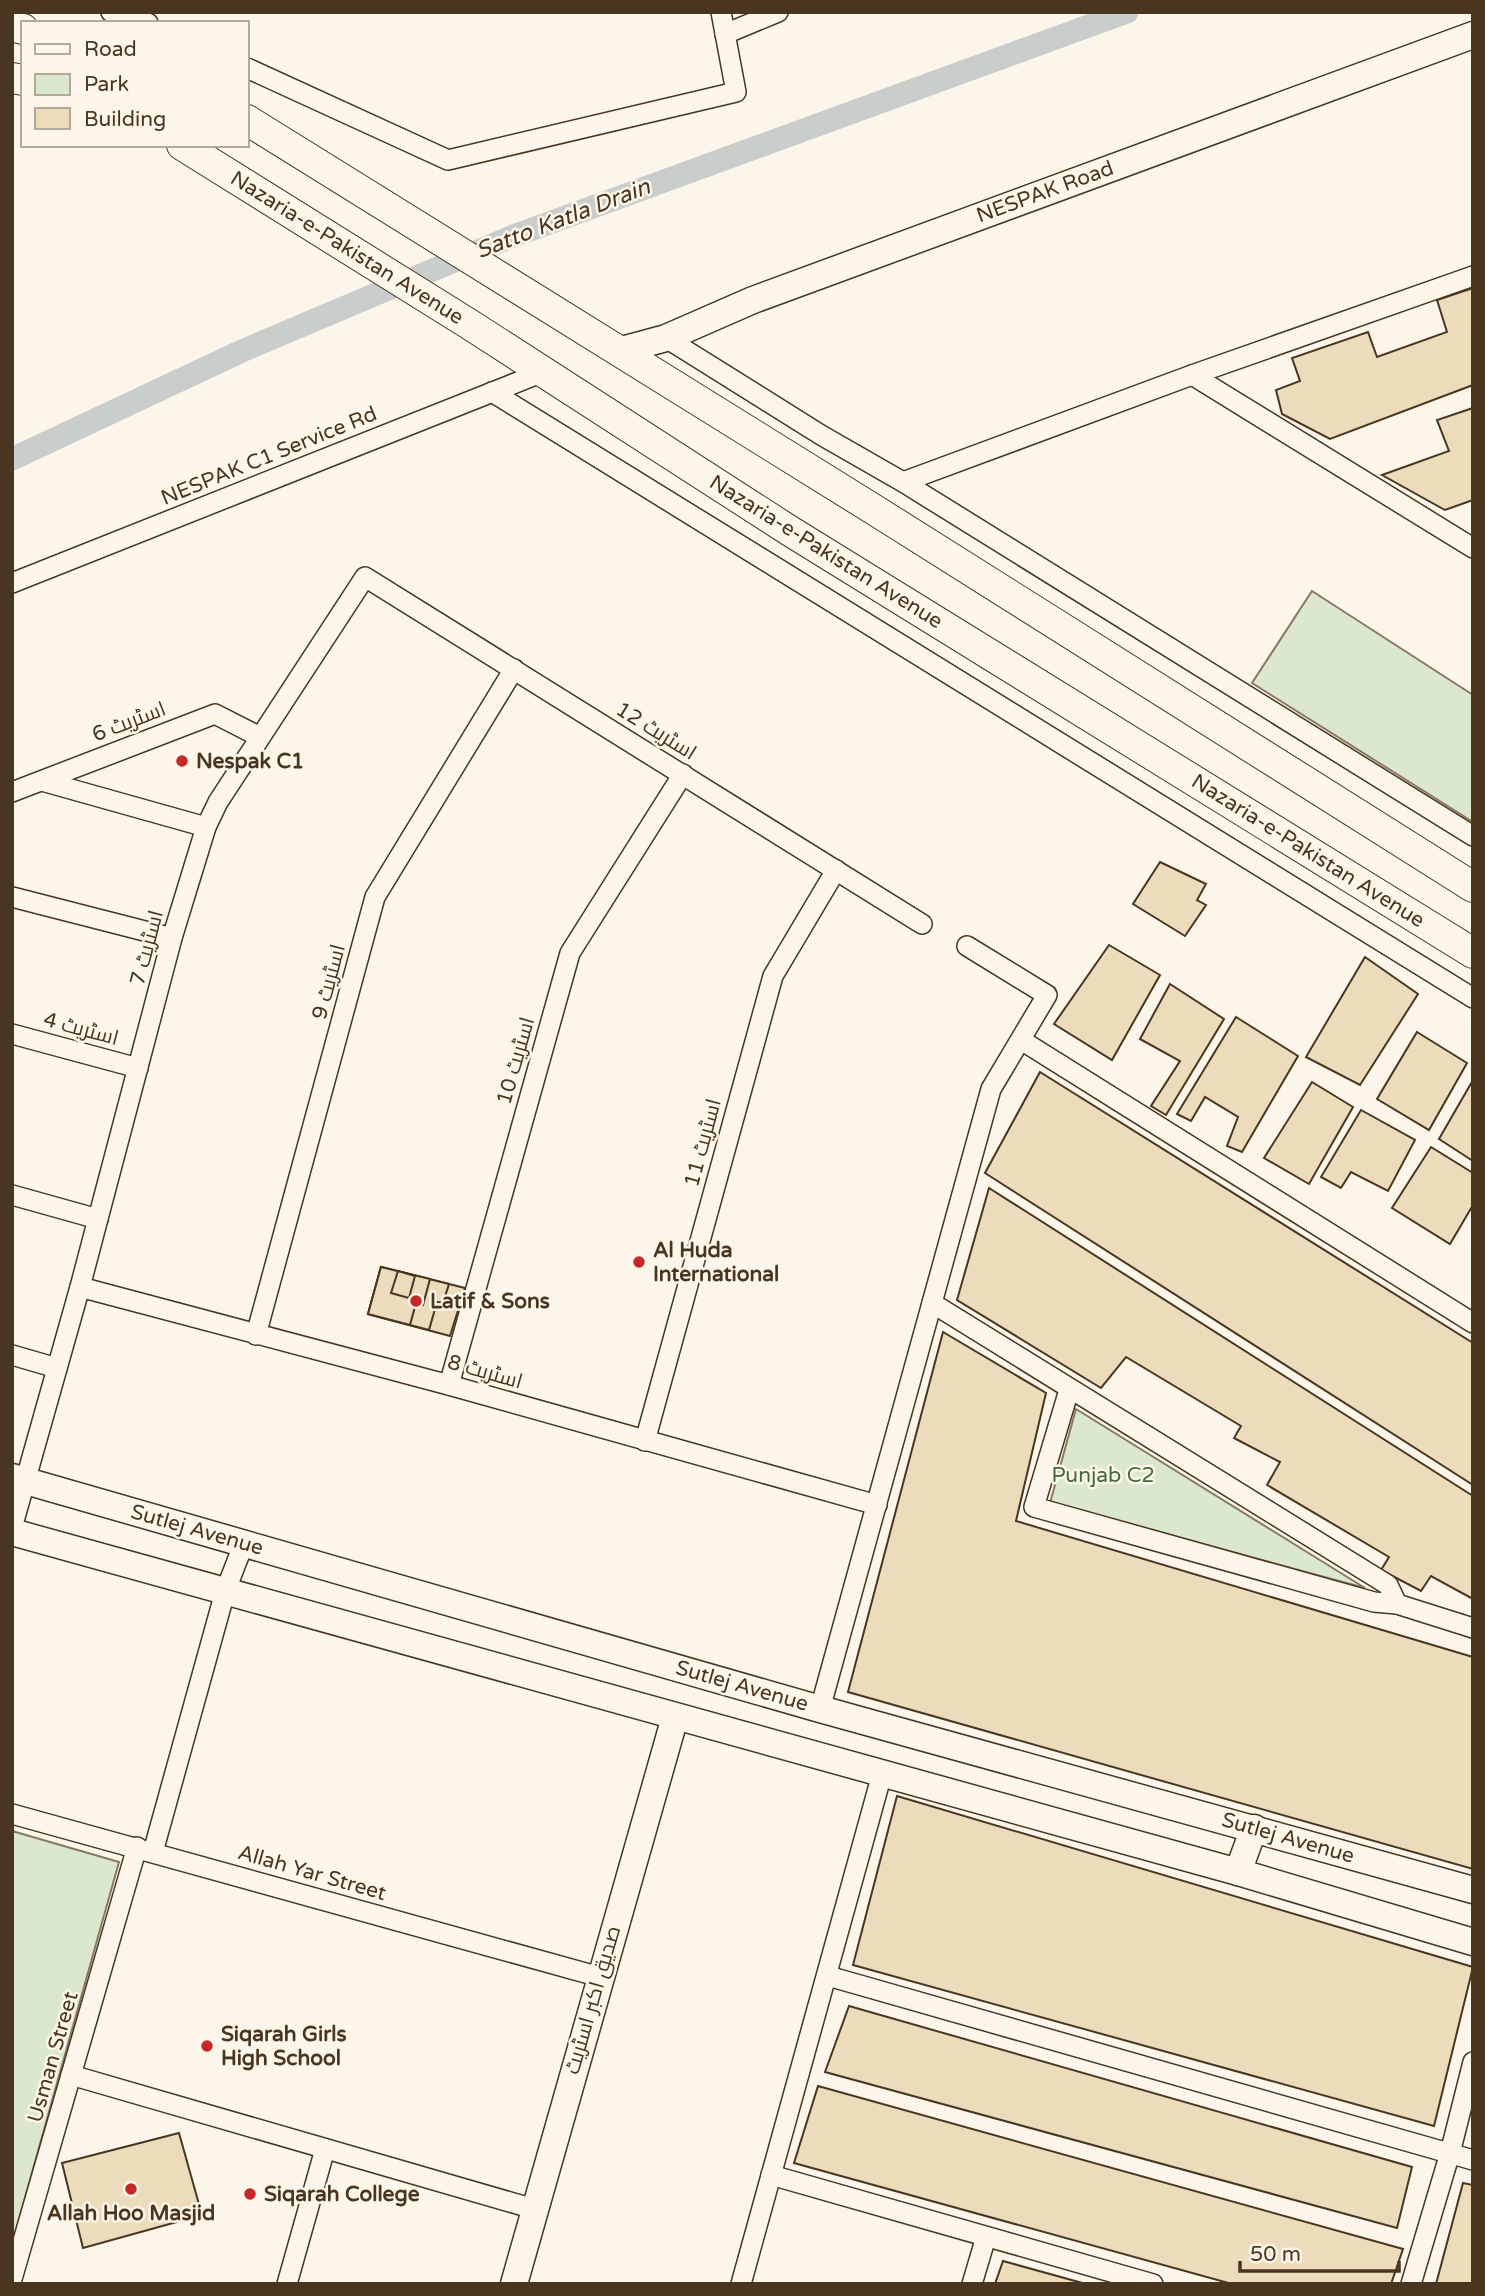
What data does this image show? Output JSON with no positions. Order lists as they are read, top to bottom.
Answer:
{
  "streets": {
    "main road": ["Nazaria-e-Pakistan Avenue"],
    "street": [
      "NESPAK Road",
      "NESPAK C1 Service Rd",
      "اسٹریٹ 6",
      "اسٹریٹ 12",
      "اسٹریٹ 7",
      "اسٹریٹ 9",
      "اسٹریٹ 4",
      "اسٹریٹ 10",
      "اسٹریٹ 11",
      "اسٹریٹ 8",
      "Sutlej Avenue",
      "Allah Yar Street",
      "صدیق اکبر اسٹریٹ",
      "Usman Street"
    ]
  },
  "crossings": [
    ["Nazaria-e-Pakistan Avenue", "NESPAK C1 Service Rd"],
    ["اسٹریٹ 6", "اسٹریٹ 7"],
    ["اسٹریٹ 12", "اسٹریٹ 7"],
    ["اسٹریٹ 12", "اسٹریٹ 9"],
    ["اسٹریٹ 12", "اسٹریٹ 10"],
    ["اسٹریٹ 12", "اسٹریٹ 11"],
    ["اسٹریٹ 7", "اسٹریٹ 4"],
    ["اسٹریٹ 7", "اسٹریٹ 8"],
    ["اسٹریٹ 7", "Sutlej Avenue"],
    ["اسٹریٹ 9", "اسٹریٹ 8"],
    ["اسٹریٹ 10", "اسٹریٹ 8"],
    ["اسٹریٹ 11", "اسٹریٹ 8"],
    ["Sutlej Avenue", "Usman Street"],
    ["Allah Yar Street", "صدیق اکبر اسٹریٹ"],
    ["Allah Yar Street", "Usman Street"]
  ],
  "water": ["Satto Katla Drain"],
  "parks": ["Punjab C2"],
  "places": [
    "Nespak C1",
    "Al Huda International",
    "Latif & Sons",
    "Siqarah Girls High School",
    "Allah Hoo Masjid",
    "Siqarah College"
  ],
  "legend": ["Road", "Park", "Building"],
  "scale_bar": "50 m"
}
